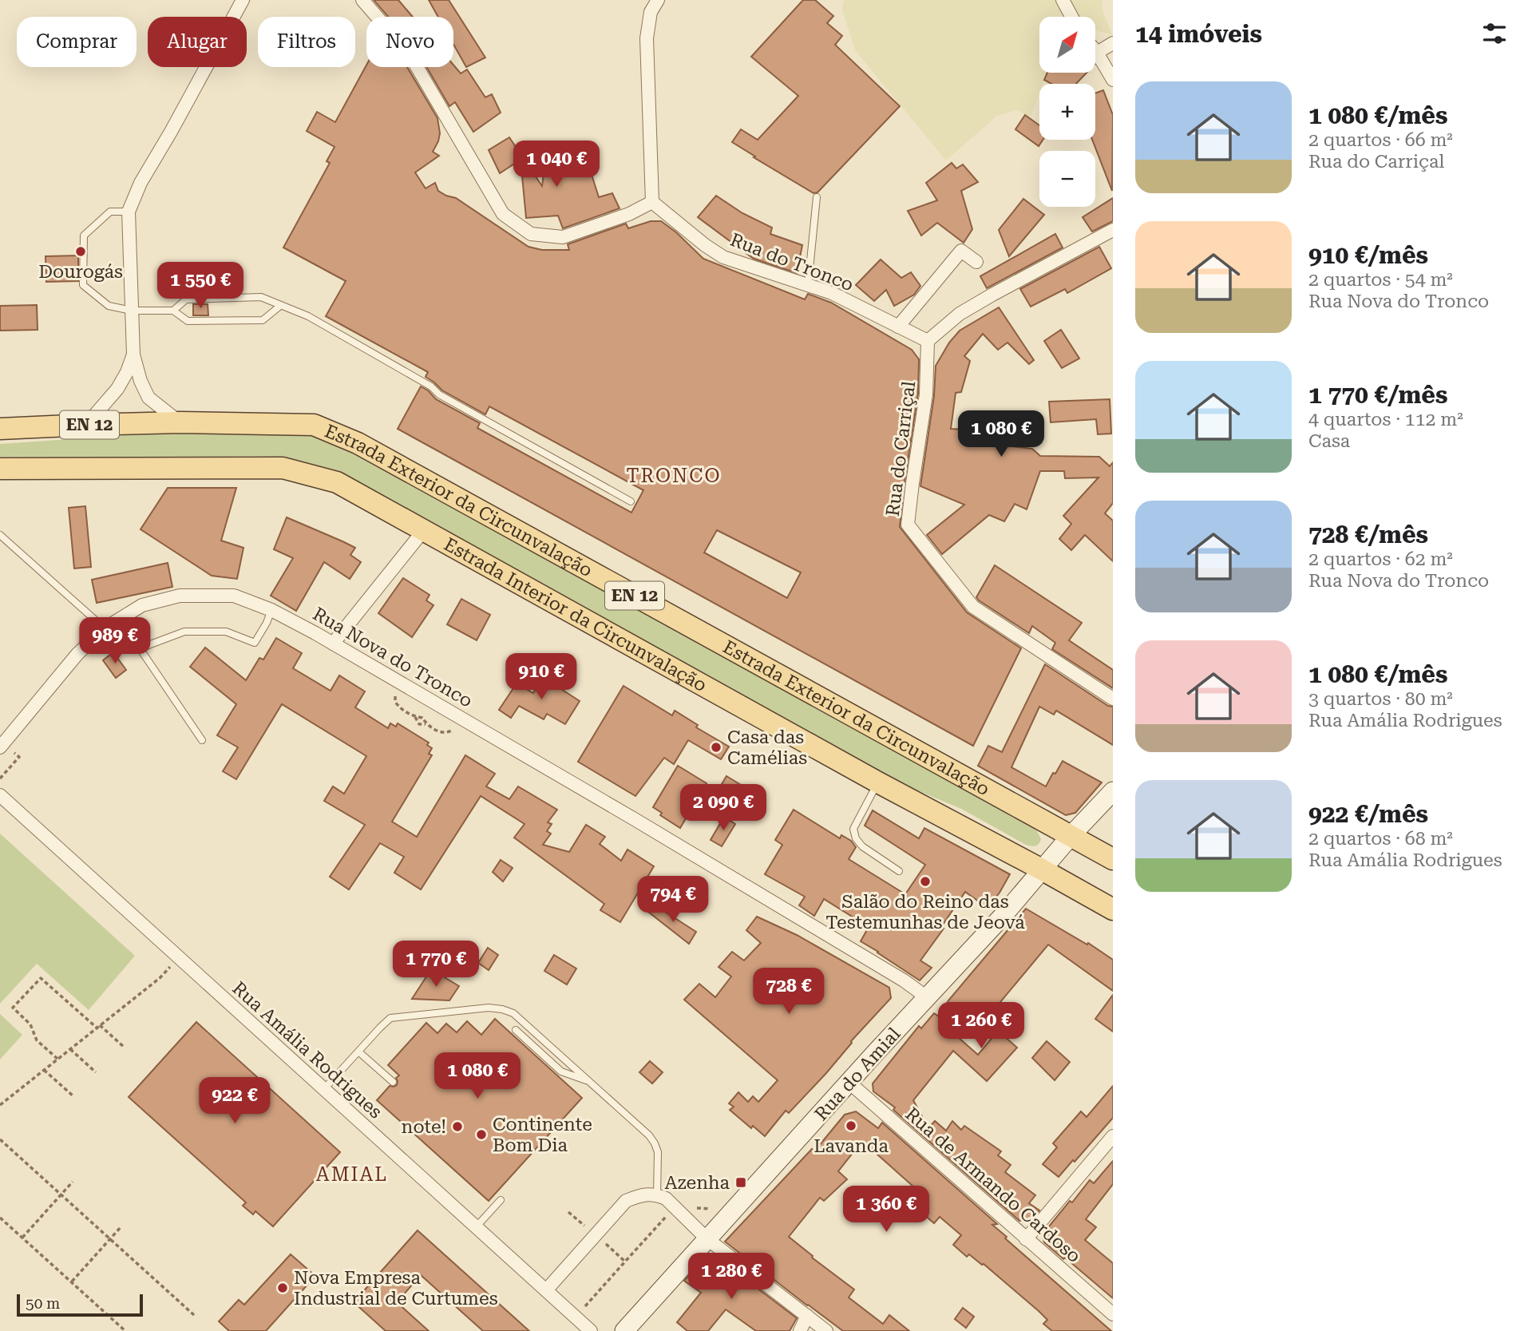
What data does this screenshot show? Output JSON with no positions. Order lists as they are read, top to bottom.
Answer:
{
  "streets": {
    "main road": [
      "EN 12",
      "Estrada Exterior da Circunvalação",
      "Estrada Interior da Circunvalação",
      "Rua do Amial"
    ],
    "street": [
      "Rua do Tronco",
      "Rua do Carriçal",
      "Rua Nova do Tronco",
      "Rua Amália Rodrigues",
      "Rua de Armando Cardoso"
    ]
  },
  "crossings": [
    ["Rua do Tronco", "Rua do Carriçal"],
    ["Estrada Exterior da Circunvalação", "Rua do Amial"],
    ["Estrada Interior da Circunvalação", "Rua do Amial"],
    ["Rua Nova do Tronco", "Rua do Amial"],
    ["Rua do Amial", "Rua de Armando Cardoso"]
  ],
  "districts": ["TRONCO", "AMIAL"],
  "places": {
    "other": [
      "Dourogás",
      "Casa das Camélias",
      "Salão do Reino das Testemunhas de Jeová",
      "Lavanda",
      "note!",
      "Continente Bom Dia",
      "Nova Empresa Industrial de Curtumes"
    ],
    "transit": ["Azenha"]
  },
  "scale_bar": "50 m",
  "north": "top right",
  "page": {
    "heading": "14 imóveis",
    "map_buttons": ["+", "−"],
    "chip": [
      "Comprar",
      "Alugar",
      "Filtros",
      "Novo"
    ],
    "list": [
      {
        "name": "1 080 €/mês",
        "note": "2 quartos · 66 m² · Rua do Carriçal"
      },
      {
        "name": "910 €/mês",
        "note": "2 quartos · 54 m² · Rua Nova do Tronco"
      },
      {
        "name": "1 770 €/mês",
        "note": "4 quartos · 112 m² · Casa"
      },
      {
        "name": "728 €/mês",
        "note": "2 quartos · 62 m² · Rua Nova do Tronco"
      },
      {
        "name": "1 080 €/mês",
        "note": "3 quartos · 80 m² · Rua Amália Rodrigues"
      },
      {
        "name": "922 €/mês",
        "note": "2 quartos · 68 m² · Rua Amália Rodrigues"
      }
    ],
    "price": [
      "1 040 €",
      "1 550 €",
      "1 080 €",
      "989 €",
      "910 €",
      "2 090 €",
      "794 €",
      "1 770 €",
      "728 €",
      "1 260 €",
      "1 080 €",
      "922 €",
      "1 360 €",
      "1 280 €"
    ],
    "scale": "50 m"
  }
}
